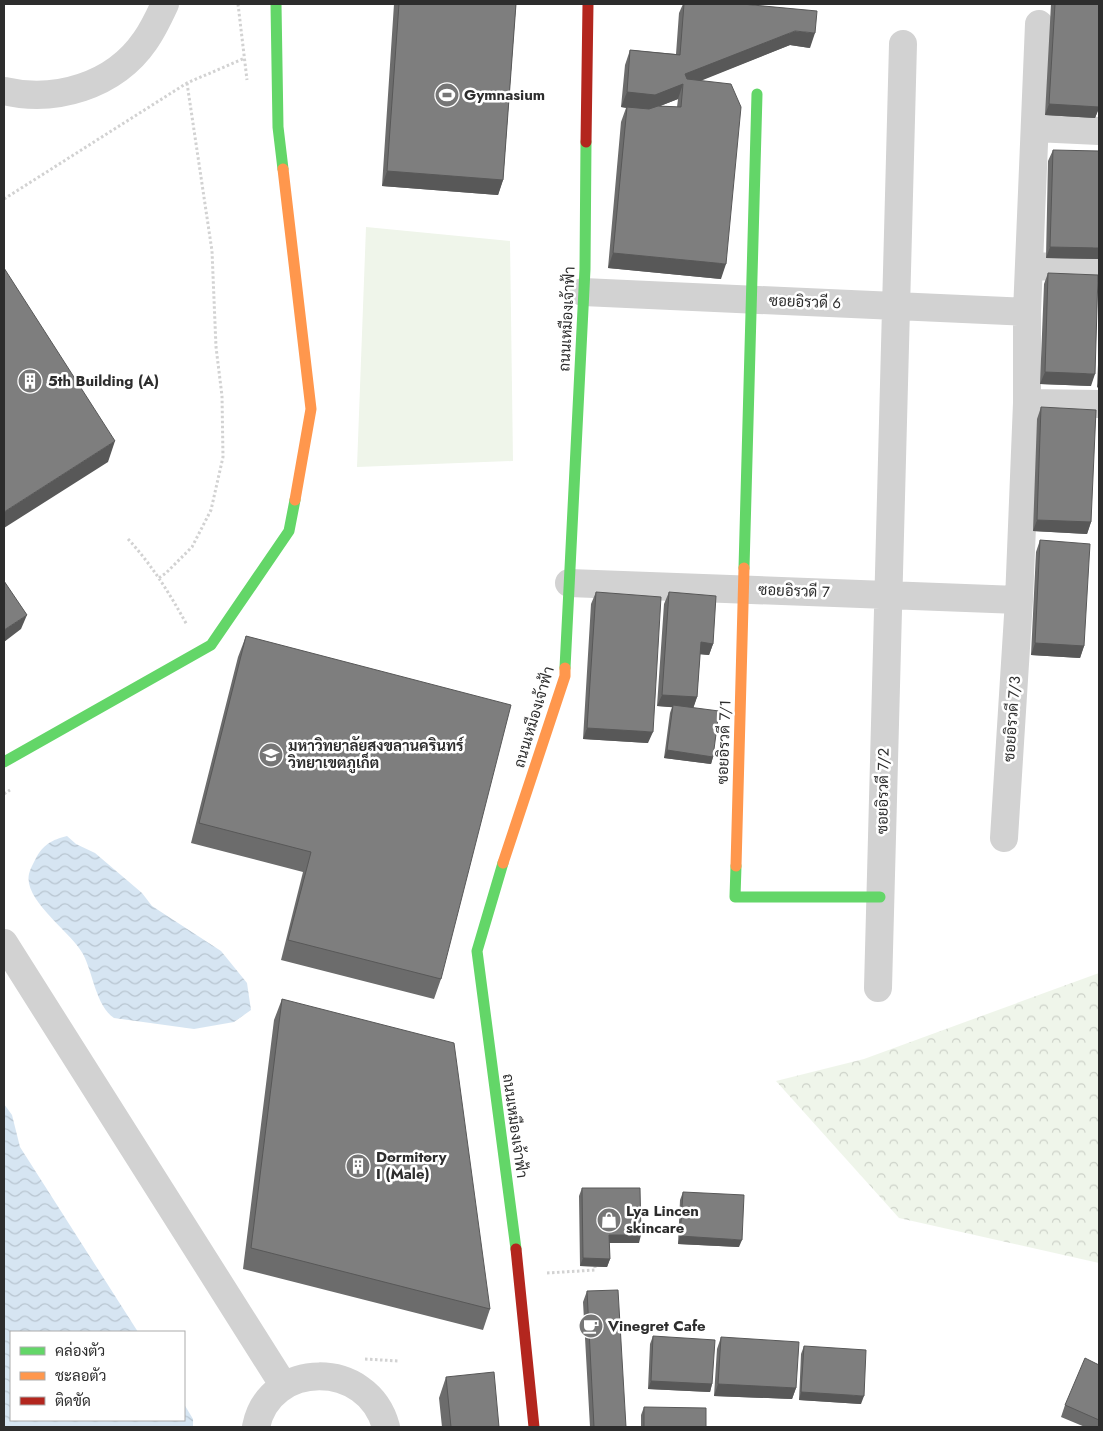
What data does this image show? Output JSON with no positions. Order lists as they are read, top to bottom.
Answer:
{
  "streets": {
    "street": [
      "ซอยอิรวดี 6",
      "ถนนเหมืองเจ้าฟ้า",
      "ซอยอิรวดี 7",
      "ซอยอิรวดี 7/3",
      "ซอยอิรวดี 7/1",
      "ซอยอิรวดี 7/2"
    ]
  },
  "crossings": [
    ["ซอยอิรวดี 6", "ถนนเหมืองเจ้าฟ้า"],
    ["ซอยอิรวดี 6", "ซอยอิรวดี 7/3"],
    ["ซอยอิรวดี 6", "ซอยอิรวดี 7/1"],
    ["ซอยอิรวดี 6", "ซอยอิรวดี 7/2"],
    ["ถนนเหมืองเจ้าฟ้า", "ซอยอิรวดี 7"],
    ["ซอยอิรวดี 7", "ซอยอิรวดี 7/3"],
    ["ซอยอิรวดี 7", "ซอยอิรวดี 7/1"],
    ["ซอยอิรวดี 7", "ซอยอิรวดี 7/2"],
    ["ซอยอิรวดี 7/1", "ซอยอิรวดี 7/2"]
  ],
  "places": {
    "sports": ["Gymnasium"],
    "building": ["5th Building (A)", "Dormitory I (Male)"],
    "school or university": ["มหาวิทยาลัยสงขลานครินทร์ วิทยาเขตภูเก็ต"],
    "shop": ["Lya Lincen skincare"],
    "cafe": ["Vinegret Cafe"]
  },
  "legend": ["คล่องตัว", "ชะลอตัว", "ติดขัด"]
}
